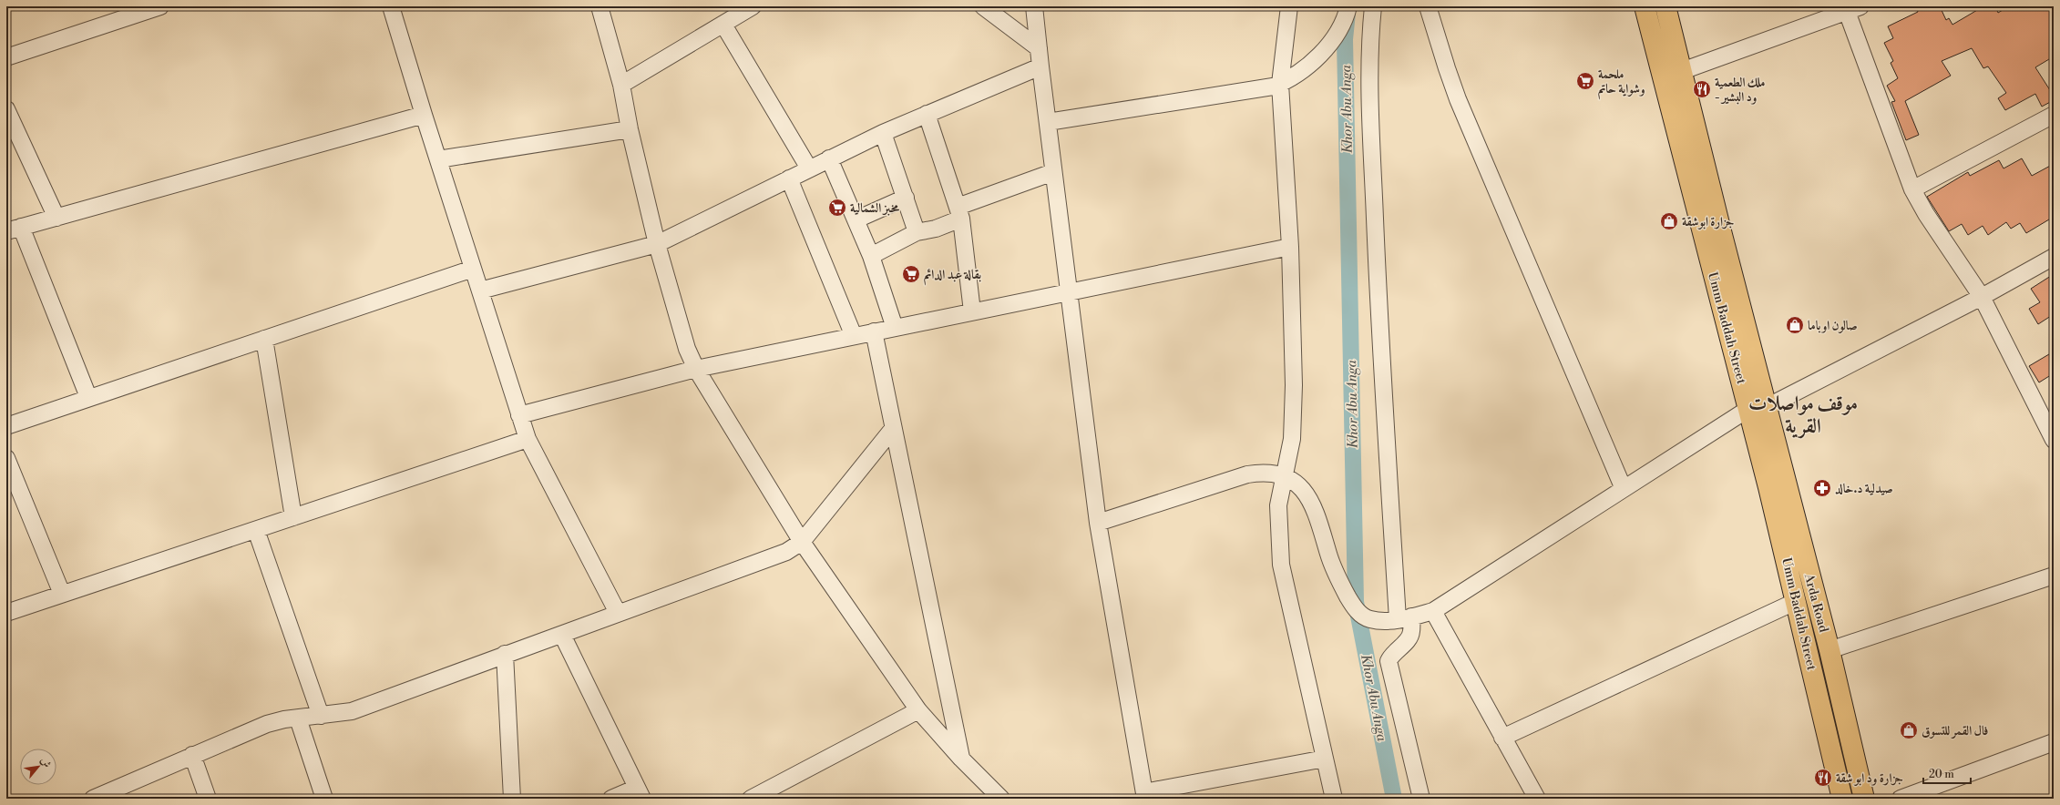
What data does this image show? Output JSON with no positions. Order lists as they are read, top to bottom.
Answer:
{
  "streets": {
    "main road": ["Umm Baddah Street", "Arda Road"]
  },
  "crossings": [
    ["Umm Baddah Street", "Arda Road"]
  ],
  "districts": ["موقف مواصلات القرية"],
  "water": ["Khor Abu Anga"],
  "places": {
    "supermarket": ["ملحمة وشواية حاتم", "مخبز الشمالية", "بقالة عبد الدائم"],
    "restaurant": ["ملك الطعمية - ود البشير", "جزارة ود ابو شقة"],
    "shop": ["جزارة ابوشقة", "صالون اوباما", "فال القمر للتسوق"],
    "pharmacy": ["صيدلية د.خالد"]
  },
  "scale_bar": "20 m",
  "north": "top right"
}
